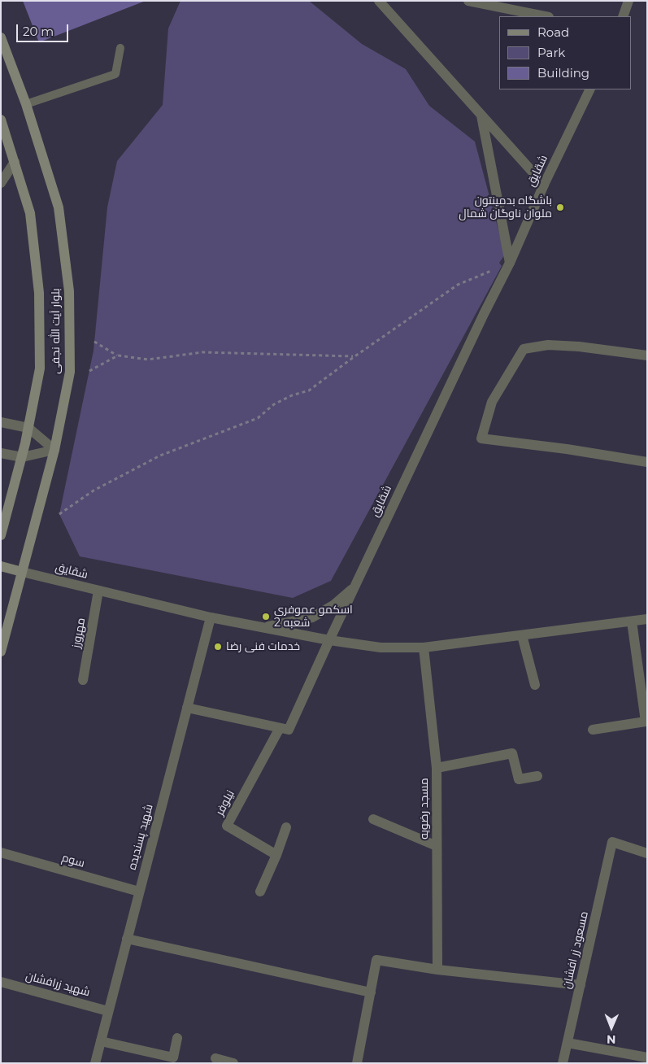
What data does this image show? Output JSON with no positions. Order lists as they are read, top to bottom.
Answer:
{
  "streets": {
    "main road": ["بلوار آیت الله نجفی"],
    "street": [
      "شقایق",
      "مهرورز",
      "نیلوفر",
      "مسجد رضویه",
      "شهید پسندیده",
      "سوم",
      "مسعود زر افشان",
      "شهید زرافشان"
    ]
  },
  "crossings": [
    ["شقایق", "بلوار آیت الله نجفی"],
    ["شقایق", "مهرورز"],
    ["شقایق", "شهید پسندیده"],
    ["شهید پسندیده", "سوم"],
    ["شهید پسندیده", "شهید زرافشان"]
  ],
  "places": ["باشگاه بدمینتون ملوان ناوگان شمال", "اسکمو عموفری شعبه 2", "خدمات فنی رضا"],
  "legend": ["Road", "Park", "Building"],
  "scale_bar": "20 m",
  "north": "bottom"
}
